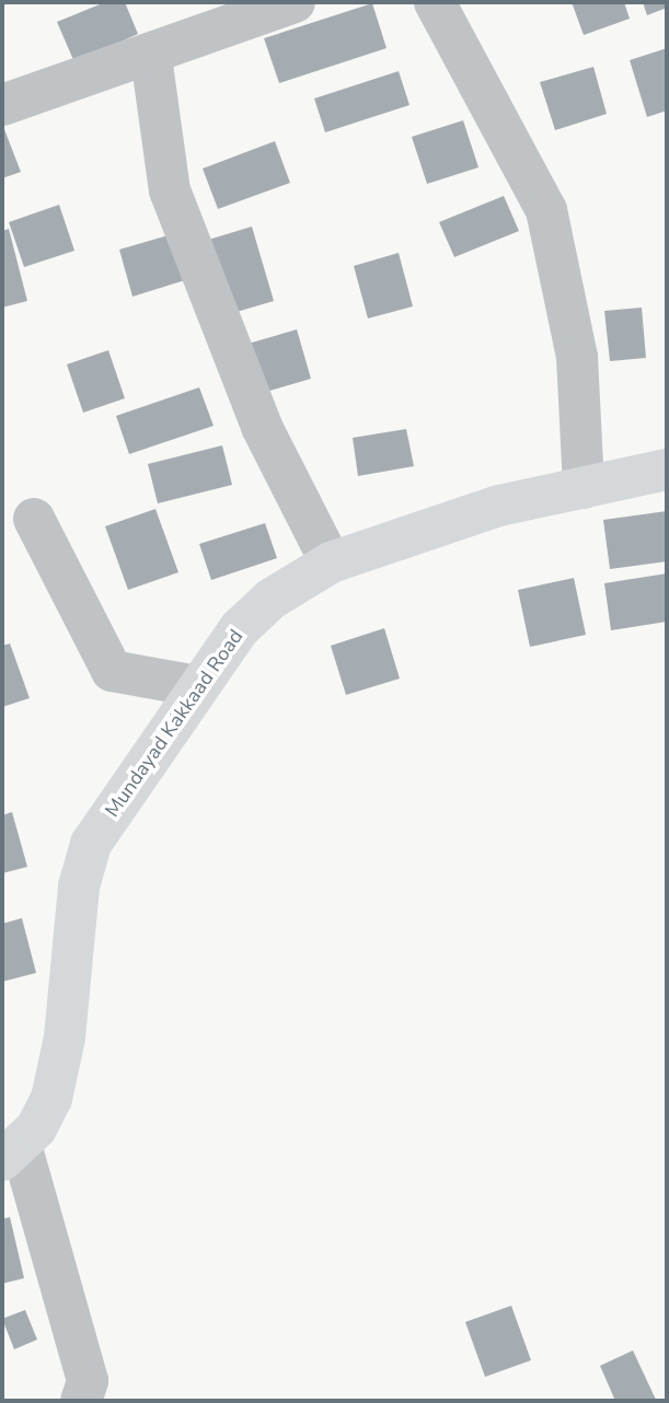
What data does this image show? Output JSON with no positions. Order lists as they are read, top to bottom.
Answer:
{
  "streets": {
    "main road": ["Mundayad Kakkaad Road"]
  }
}
